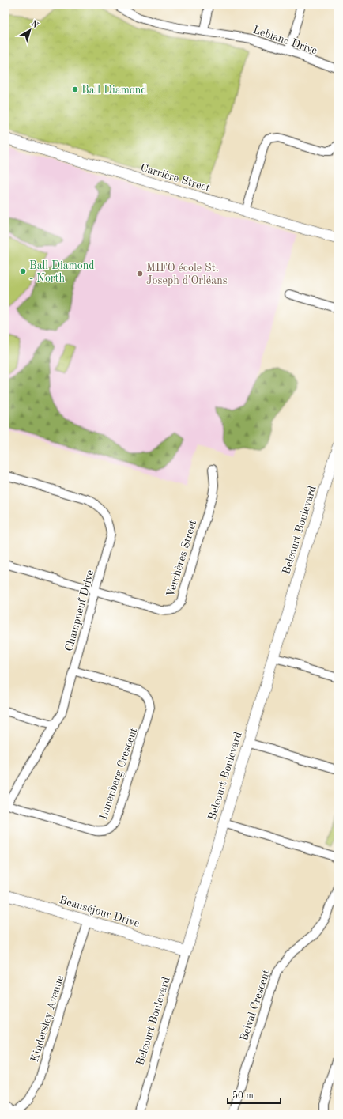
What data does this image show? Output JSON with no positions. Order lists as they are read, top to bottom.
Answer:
{
  "streets": {
    "street": [
      "Leblanc Drive",
      "Carrière Street",
      "Belcourt Boulevard",
      "Verchères Street",
      "Champneuf Drive",
      "Lunenberg Crescent",
      "Beauséjour Drive",
      "Belval Crescent",
      "Kindersley Avenue"
    ]
  },
  "crossings": [
    ["Belcourt Boulevard", "Beauséjour Drive"],
    ["Verchères Street", "Champneuf Drive"],
    ["Champneuf Drive", "Lunenberg Crescent"],
    ["Beauséjour Drive", "Kindersley Avenue"]
  ],
  "places": ["Ball Diamond", "Ball Diamond - North", "MIFO école St. Joseph d'Orléans"],
  "scale_bar": "50 m",
  "north": "top right"
}
